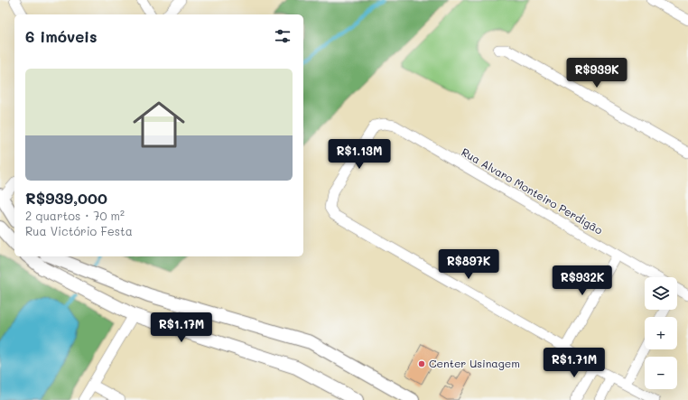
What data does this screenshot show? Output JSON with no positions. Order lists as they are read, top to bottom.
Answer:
{
  "streets": {
    "street": ["Rua Alvaro Monteiro Perdigão"]
  },
  "places": ["Center Usinagem"],
  "page": {
    "heading": "6 imóveis",
    "price": [
      "R$939K",
      "R$1.13M",
      "R$897K",
      "R$932K",
      "R$1.17M",
      "R$1.71M"
    ],
    "list": [
      {
        "name": "R$939,000",
        "note": "2 quartos · 70 m² · Rua Victório Festa"
      }
    ],
    "map_buttons": ["+", "−"]
  }
}
